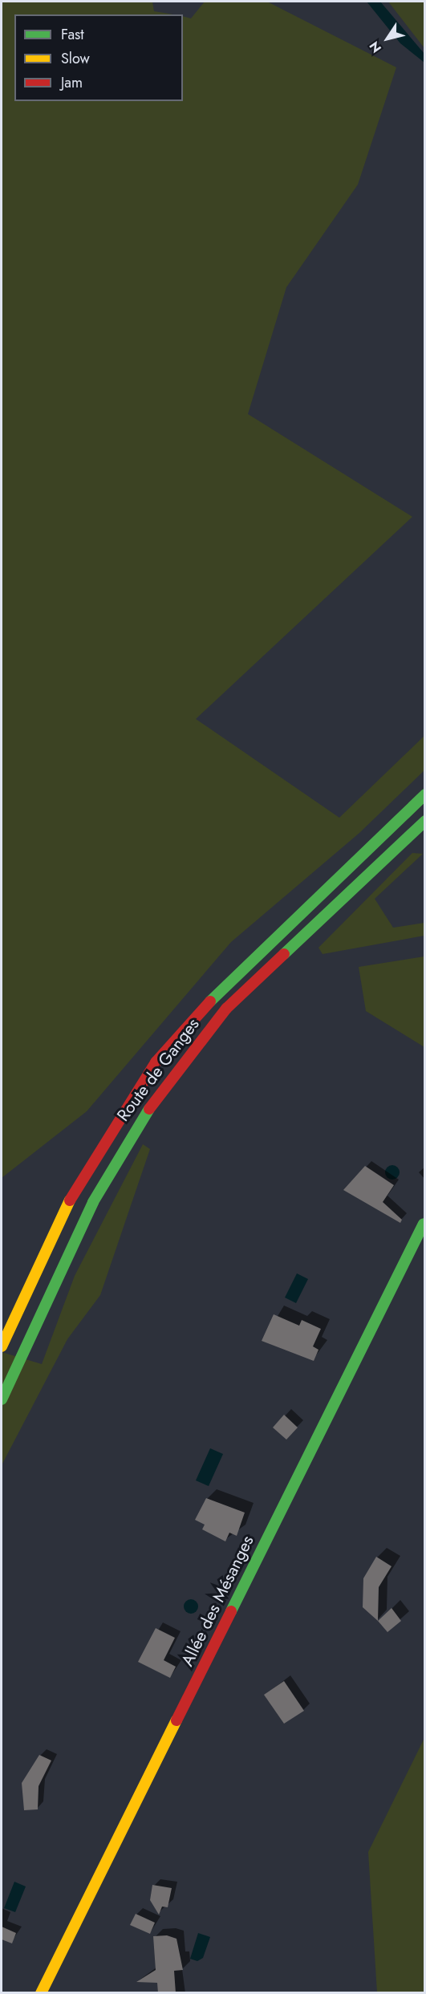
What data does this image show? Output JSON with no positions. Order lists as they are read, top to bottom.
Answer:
{
  "streets": {
    "main road": ["Route de Ganges", "Allée des Mésanges"]
  },
  "legend": ["Fast", "Slow", "Jam"],
  "north": "bottom left"
}
